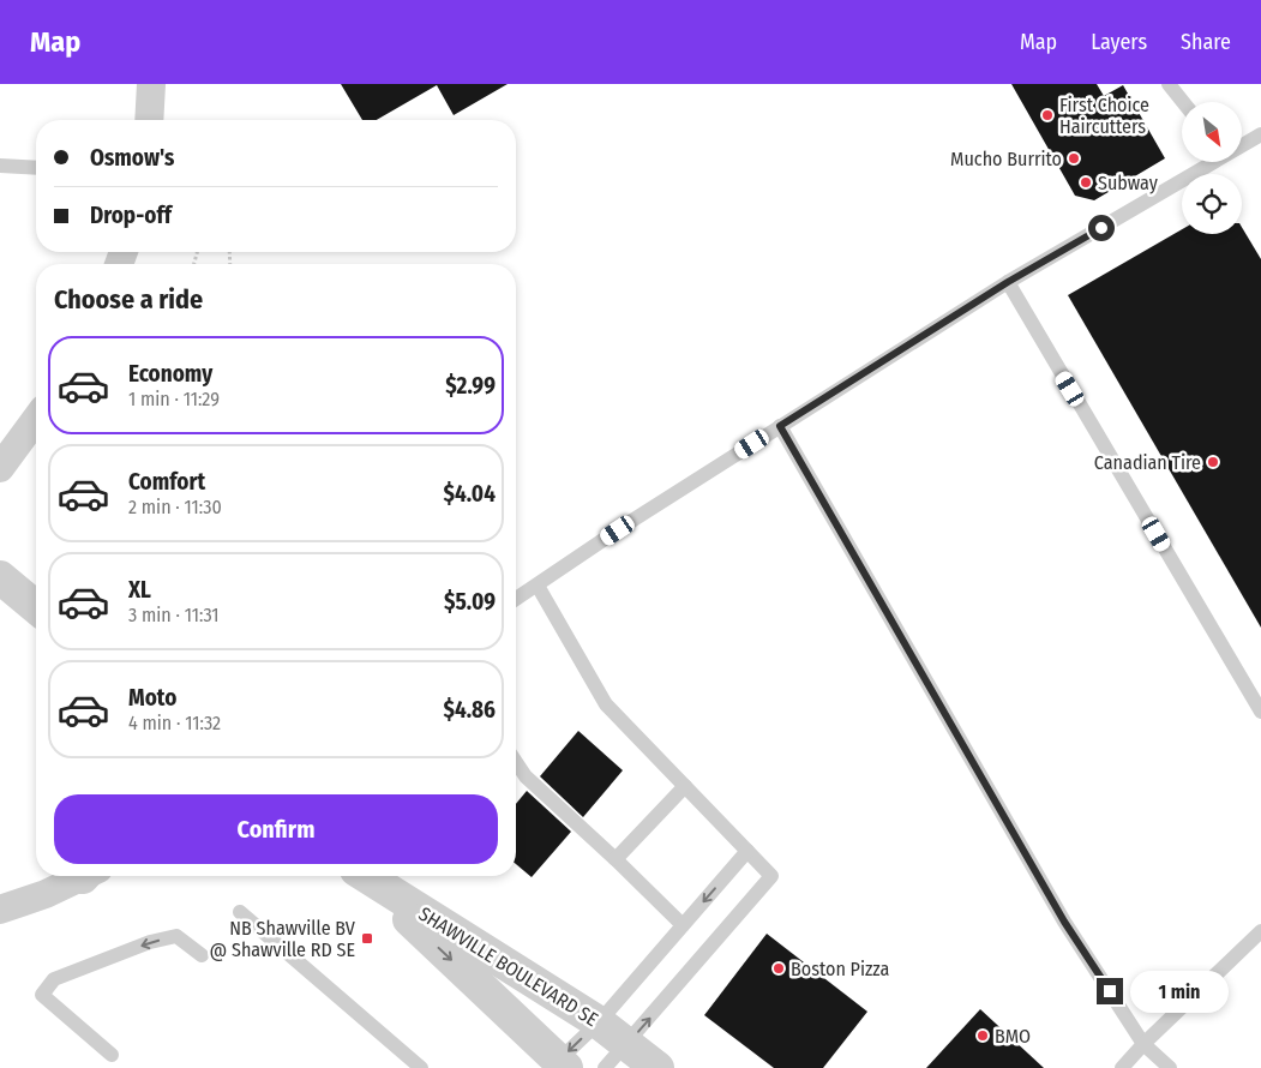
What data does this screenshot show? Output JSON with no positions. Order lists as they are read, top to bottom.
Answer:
{
  "streets": {
    "street": ["SHAWVILLE BOULEVARD SE"]
  },
  "places": {
    "other": [
      "First Choice Haircutters",
      "Mucho Burrito",
      "Subway",
      "Canadian Tire",
      "Boston Pizza",
      "BMO"
    ],
    "transit": ["NB Shawville BV @ Shawville RD SE"]
  },
  "north": "bottom right",
  "page": {
    "header": "Map",
    "nav": ["Map", "Layers", "Share"],
    "banner": ["Osmow's", "Drop-off"],
    "heading": "Choose a ride",
    "list": [
      {
        "name": "Economy",
        "note": "1 min · 11:29",
        "value": "$2.99"
      },
      {
        "name": "Comfort",
        "note": "2 min · 11:30",
        "value": "$4.04"
      },
      {
        "name": "XL",
        "note": "3 min · 11:31",
        "value": "$5.09"
      },
      {
        "name": "Moto",
        "note": "4 min · 11:32",
        "value": "$4.86"
      }
    ],
    "buttons": "Confirm",
    "bubble": "1 min"
  }
}
